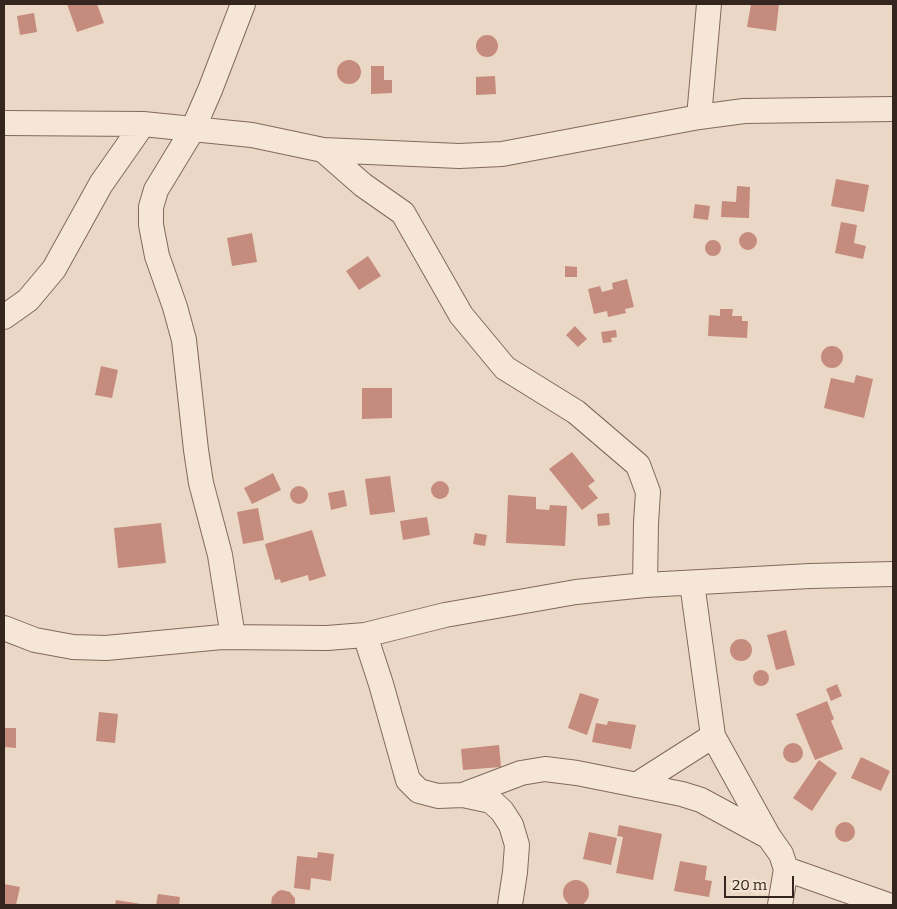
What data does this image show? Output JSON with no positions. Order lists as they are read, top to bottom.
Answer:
{
  "scale_bar": "20 m"
}
